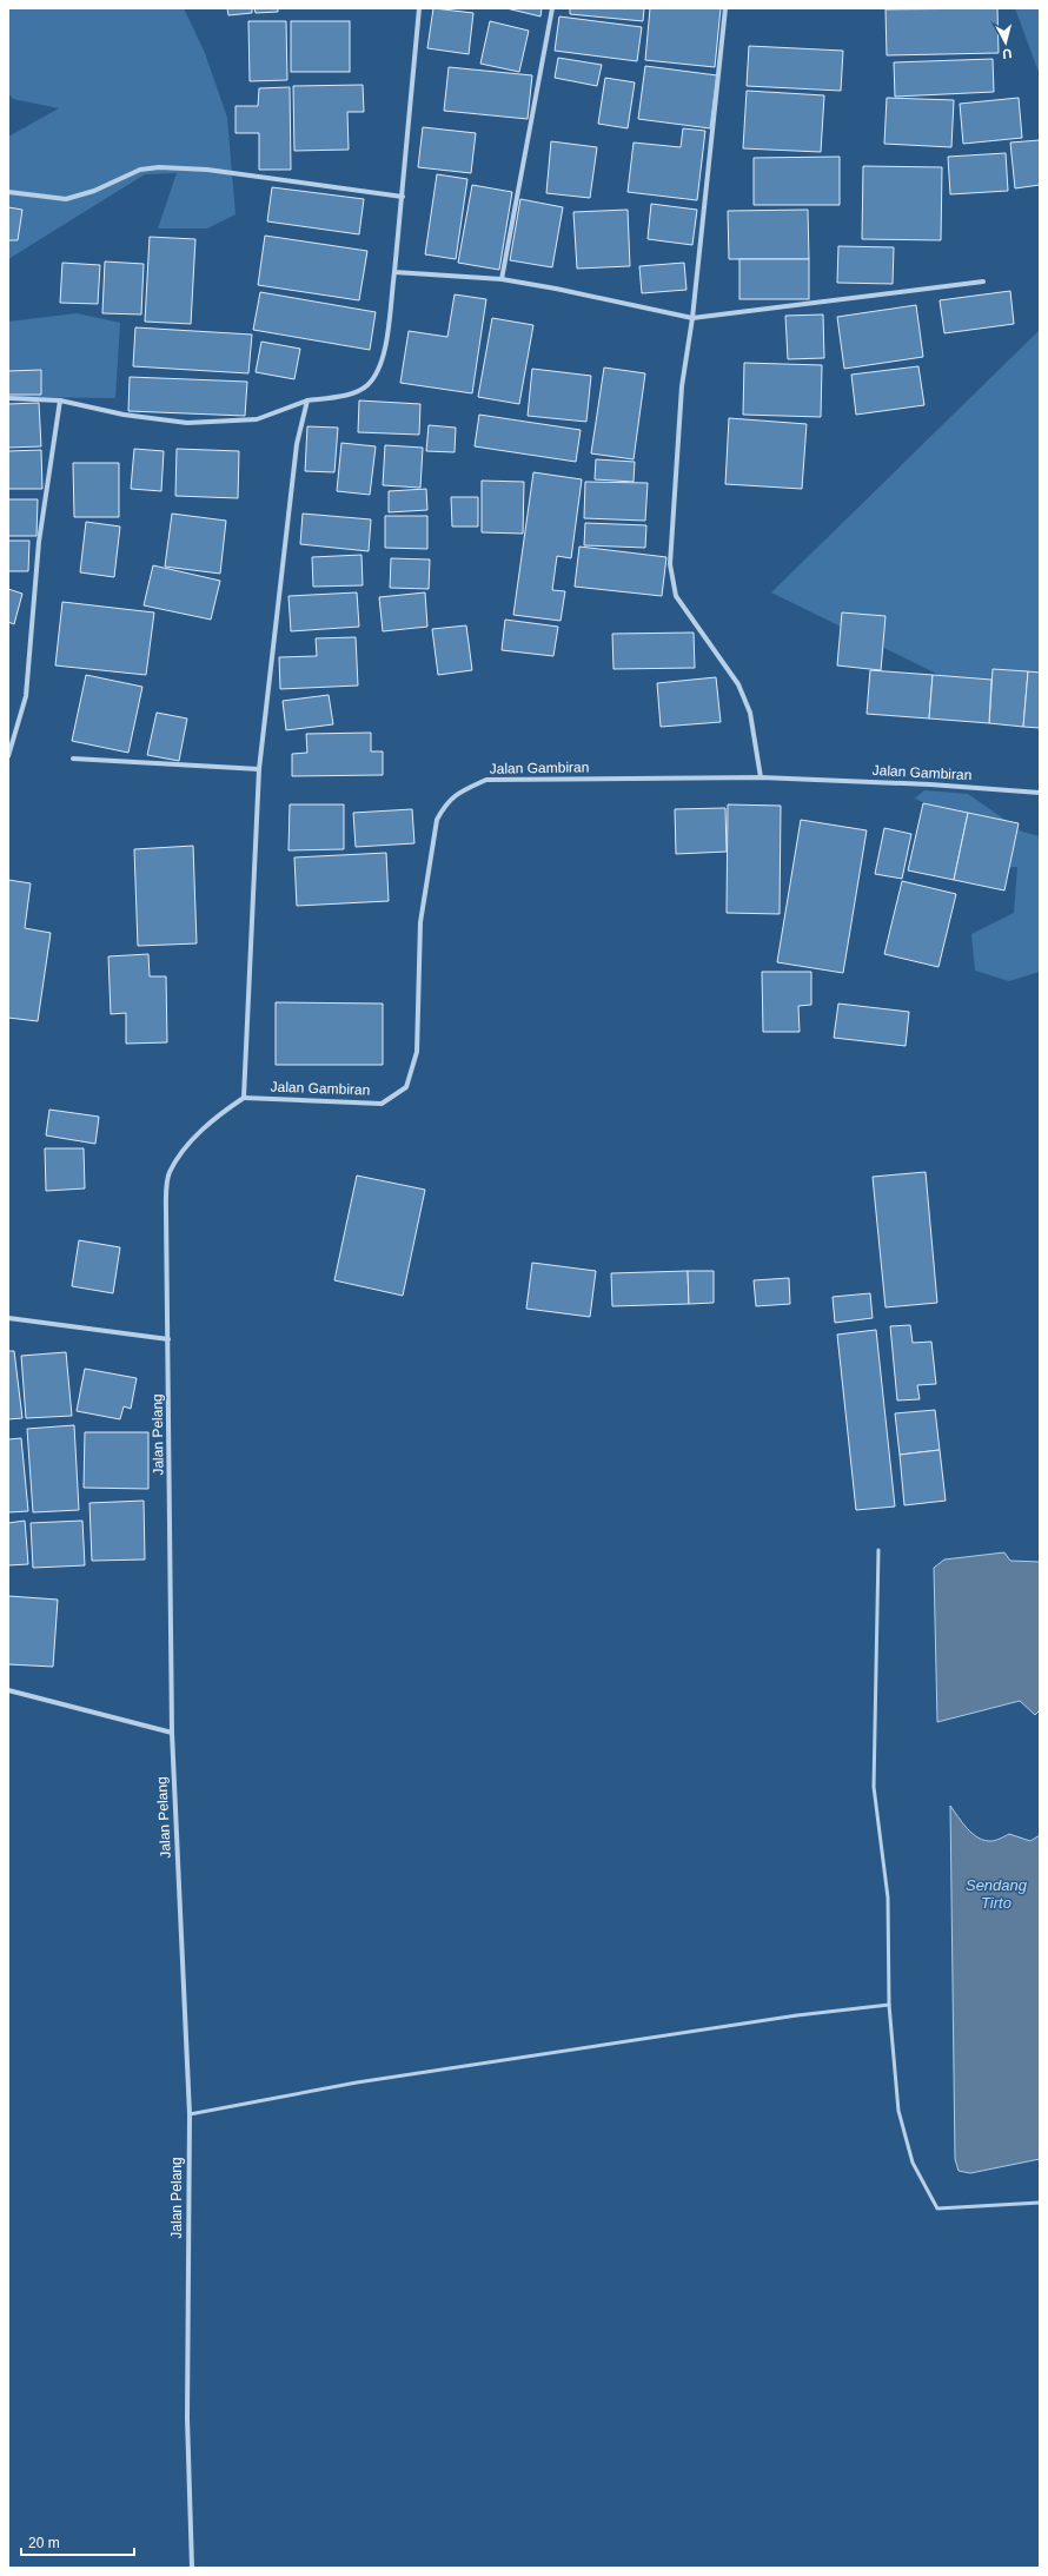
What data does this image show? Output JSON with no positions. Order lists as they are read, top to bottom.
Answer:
{
  "streets": {
    "street": ["Jalan Gambiran", "Jalan Pelang"]
  },
  "crossings": [
    ["Jalan Gambiran", "Jalan Pelang"]
  ],
  "water": ["Sendang Tirto"],
  "scale_bar": "20 m",
  "north": "bottom"
}
